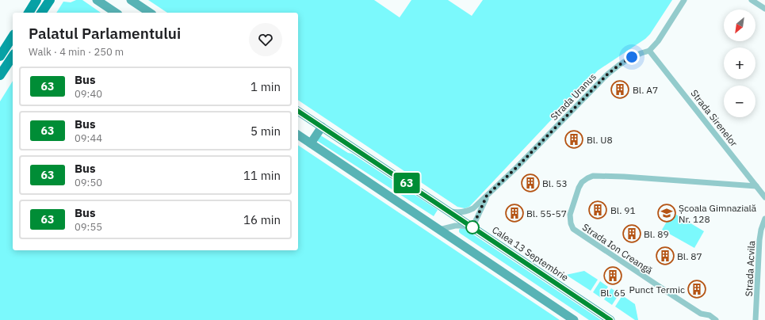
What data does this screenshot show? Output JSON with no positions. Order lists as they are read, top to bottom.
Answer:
{
  "streets": {
    "main road": ["Calea 13 Septembrie"],
    "street": [
      "Strada Uranus",
      "Strada Sirenelor",
      "Strada Ion Creangă",
      "Strada Acvila"
    ]
  },
  "crossings": [
    ["Strada Uranus", "Strada Sirenelor"],
    ["Strada Uranus", "Calea 13 Septembrie"],
    ["Strada Sirenelor", "Strada Ion Creangă"]
  ],
  "places": {
    "building": [
      "Bl. A7",
      "Bl. U8",
      "Bl. 53",
      "Bl. 91",
      "Bl. 55-57",
      "Bl. 89",
      "Bl. 87",
      "Bl. 65",
      "Punct Termic"
    ],
    "school or university": ["Școala Gimnazială Nr. 128"]
  },
  "lines": ["bus line 63"],
  "north": "bottom left",
  "page": {
    "on_map": "63",
    "map_buttons": ["+", "−"],
    "heading": ["Palatul Parlamentului", "Walk · 4 min · 250 m"],
    "list": [
      {
        "mark": "63",
        "name": "Bus",
        "note": "09:40",
        "value": "1 min"
      },
      {
        "mark": "63",
        "name": "Bus",
        "note": "09:44",
        "value": "5 min"
      },
      {
        "mark": "63",
        "name": "Bus",
        "note": "09:50",
        "value": "11 min"
      },
      {
        "mark": "63",
        "name": "Bus",
        "note": "09:55",
        "value": "16 min"
      }
    ]
  }
}
